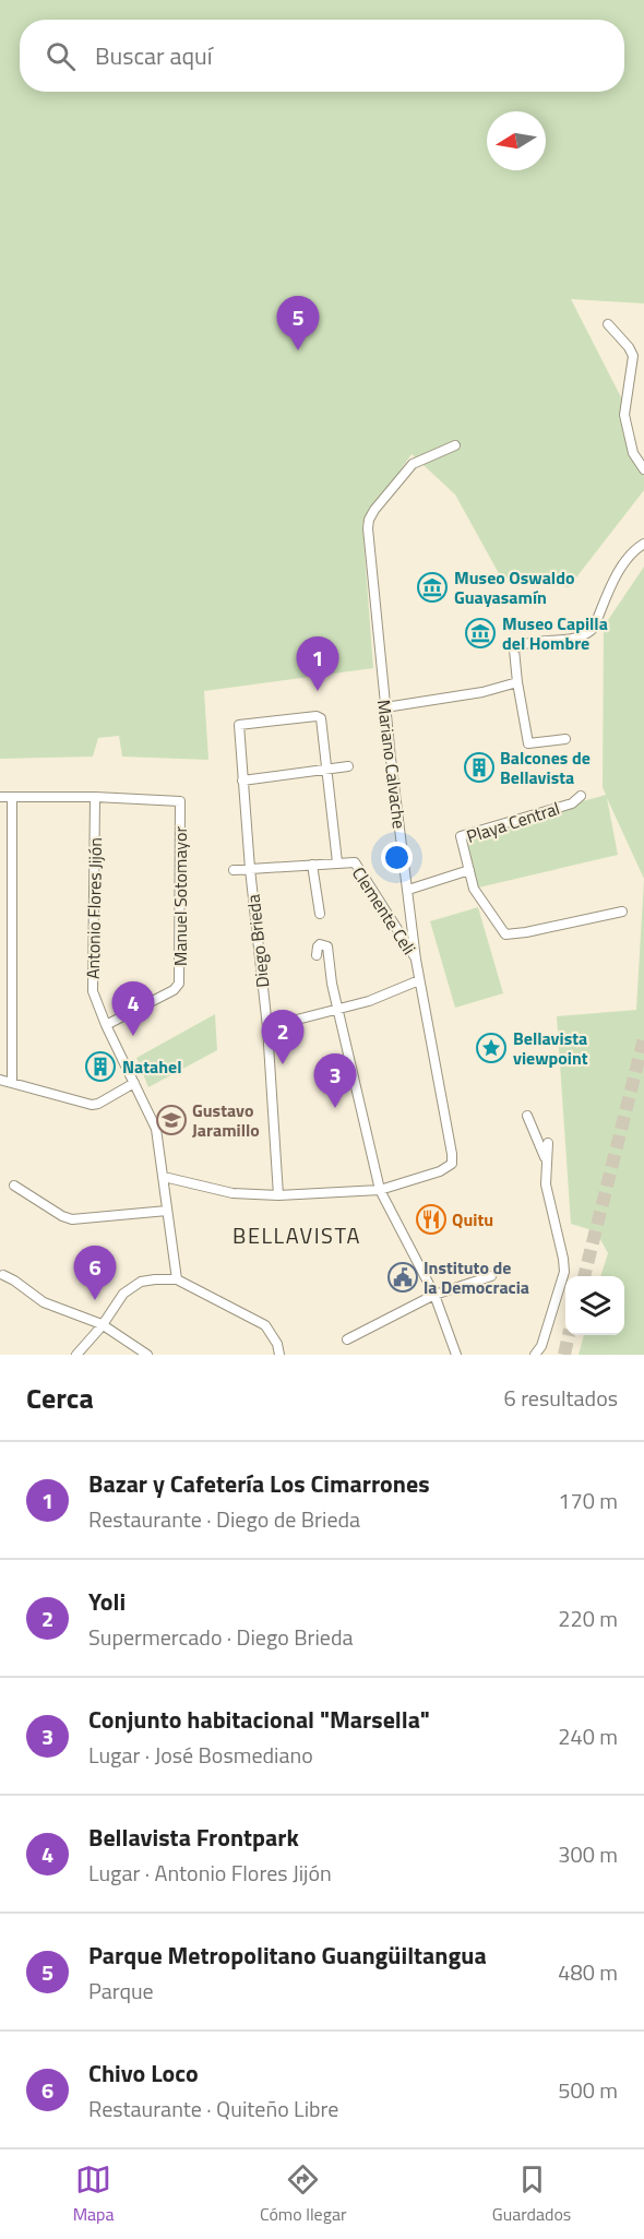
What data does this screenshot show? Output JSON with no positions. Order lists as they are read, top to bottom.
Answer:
{
  "streets": {
    "street": [
      "Mariano Calvache",
      "Playa Central",
      "Manuel Sotomayor",
      "Antonio Flores Jijón",
      "Clemente Celi",
      "Diego Brieda"
    ]
  },
  "crossings": [
    ["Mariano Calvache", "Playa Central"],
    ["Mariano Calvache", "Antonio Flores Jijón"],
    ["Mariano Calvache", "Clemente Celi"],
    ["Mariano Calvache", "Diego Brieda"],
    ["Manuel Sotomayor", "Antonio Flores Jijón"],
    ["Clemente Celi", "Diego Brieda"]
  ],
  "districts": ["BELLAVISTA"],
  "places": {
    "museum": ["Museo Oswaldo Guayasamín", "Museo Capilla del Hombre"],
    "building": ["Balcones de Bellavista", "Natahel"],
    "place": ["Bellavista viewpoint"],
    "school or university": ["Gustavo Jaramillo"],
    "restaurant": ["Quitu"],
    "public building": ["Instituto de la Democracia"]
  },
  "north": "left",
  "page": {
    "search": "Buscar aquí",
    "pins": [
      "5",
      "1",
      "4",
      "2",
      "3",
      "6"
    ],
    "heading": ["Cerca", "6 resultados"],
    "list": [
      {
        "mark": "1",
        "name": "Bazar y Cafetería Los Cimarrones",
        "note": "Restaurante · Diego de Brieda",
        "value": "170 m"
      },
      {
        "mark": "2",
        "name": "Yoli",
        "note": "Supermercado · Diego Brieda",
        "value": "220 m"
      },
      {
        "mark": "3",
        "name": "Conjunto habitacional \"Marsella\"",
        "note": "Lugar · José Bosmediano",
        "value": "240 m"
      },
      {
        "mark": "4",
        "name": "Bellavista Frontpark",
        "note": "Lugar · Antonio Flores Jijón",
        "value": "300 m"
      },
      {
        "mark": "5",
        "name": "Parque Metropolitano Guangüiltangua",
        "note": "Parque",
        "value": "480 m"
      },
      {
        "mark": "6",
        "name": "Chivo Loco",
        "note": "Restaurante · Quiteño Libre",
        "value": "500 m"
      }
    ],
    "nav": ["Mapa", "Cómo llegar", "Guardados"]
  }
}
